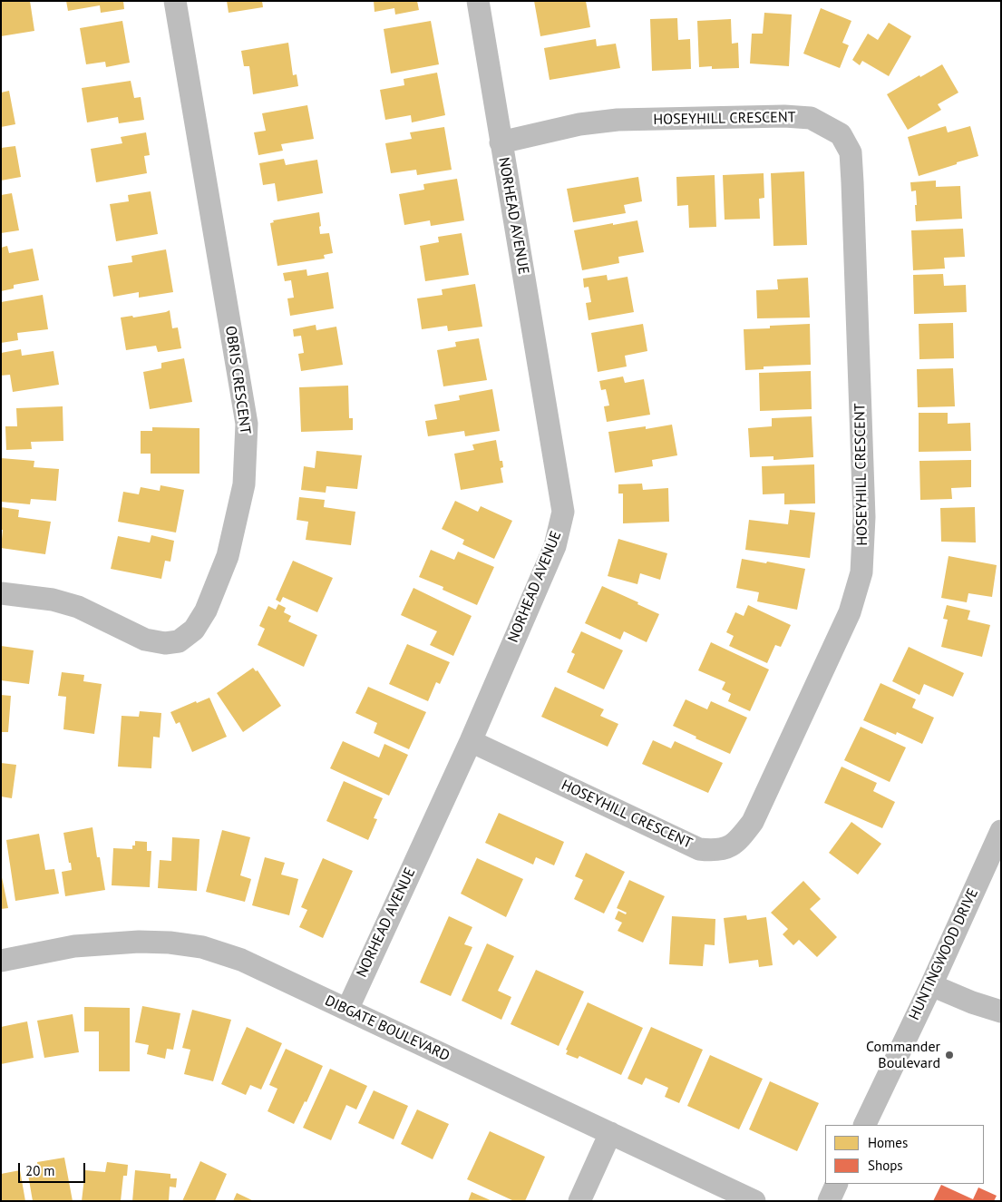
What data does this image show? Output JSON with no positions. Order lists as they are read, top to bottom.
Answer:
{
  "streets": {
    "street": [
      "HOSEYHILL CRESCENT",
      "NORHEAD AVENUE",
      "OBRIS CRESCENT",
      "HUNTINGWOOD DRIVE",
      "DIBGATE BOULEVARD"
    ]
  },
  "crossings": [
    ["HOSEYHILL CRESCENT", "NORHEAD AVENUE"],
    ["NORHEAD AVENUE", "DIBGATE BOULEVARD"]
  ],
  "places": ["Commander Boulevard"],
  "legend": ["Homes", "Shops"],
  "scale_bar": "20 m"
}
